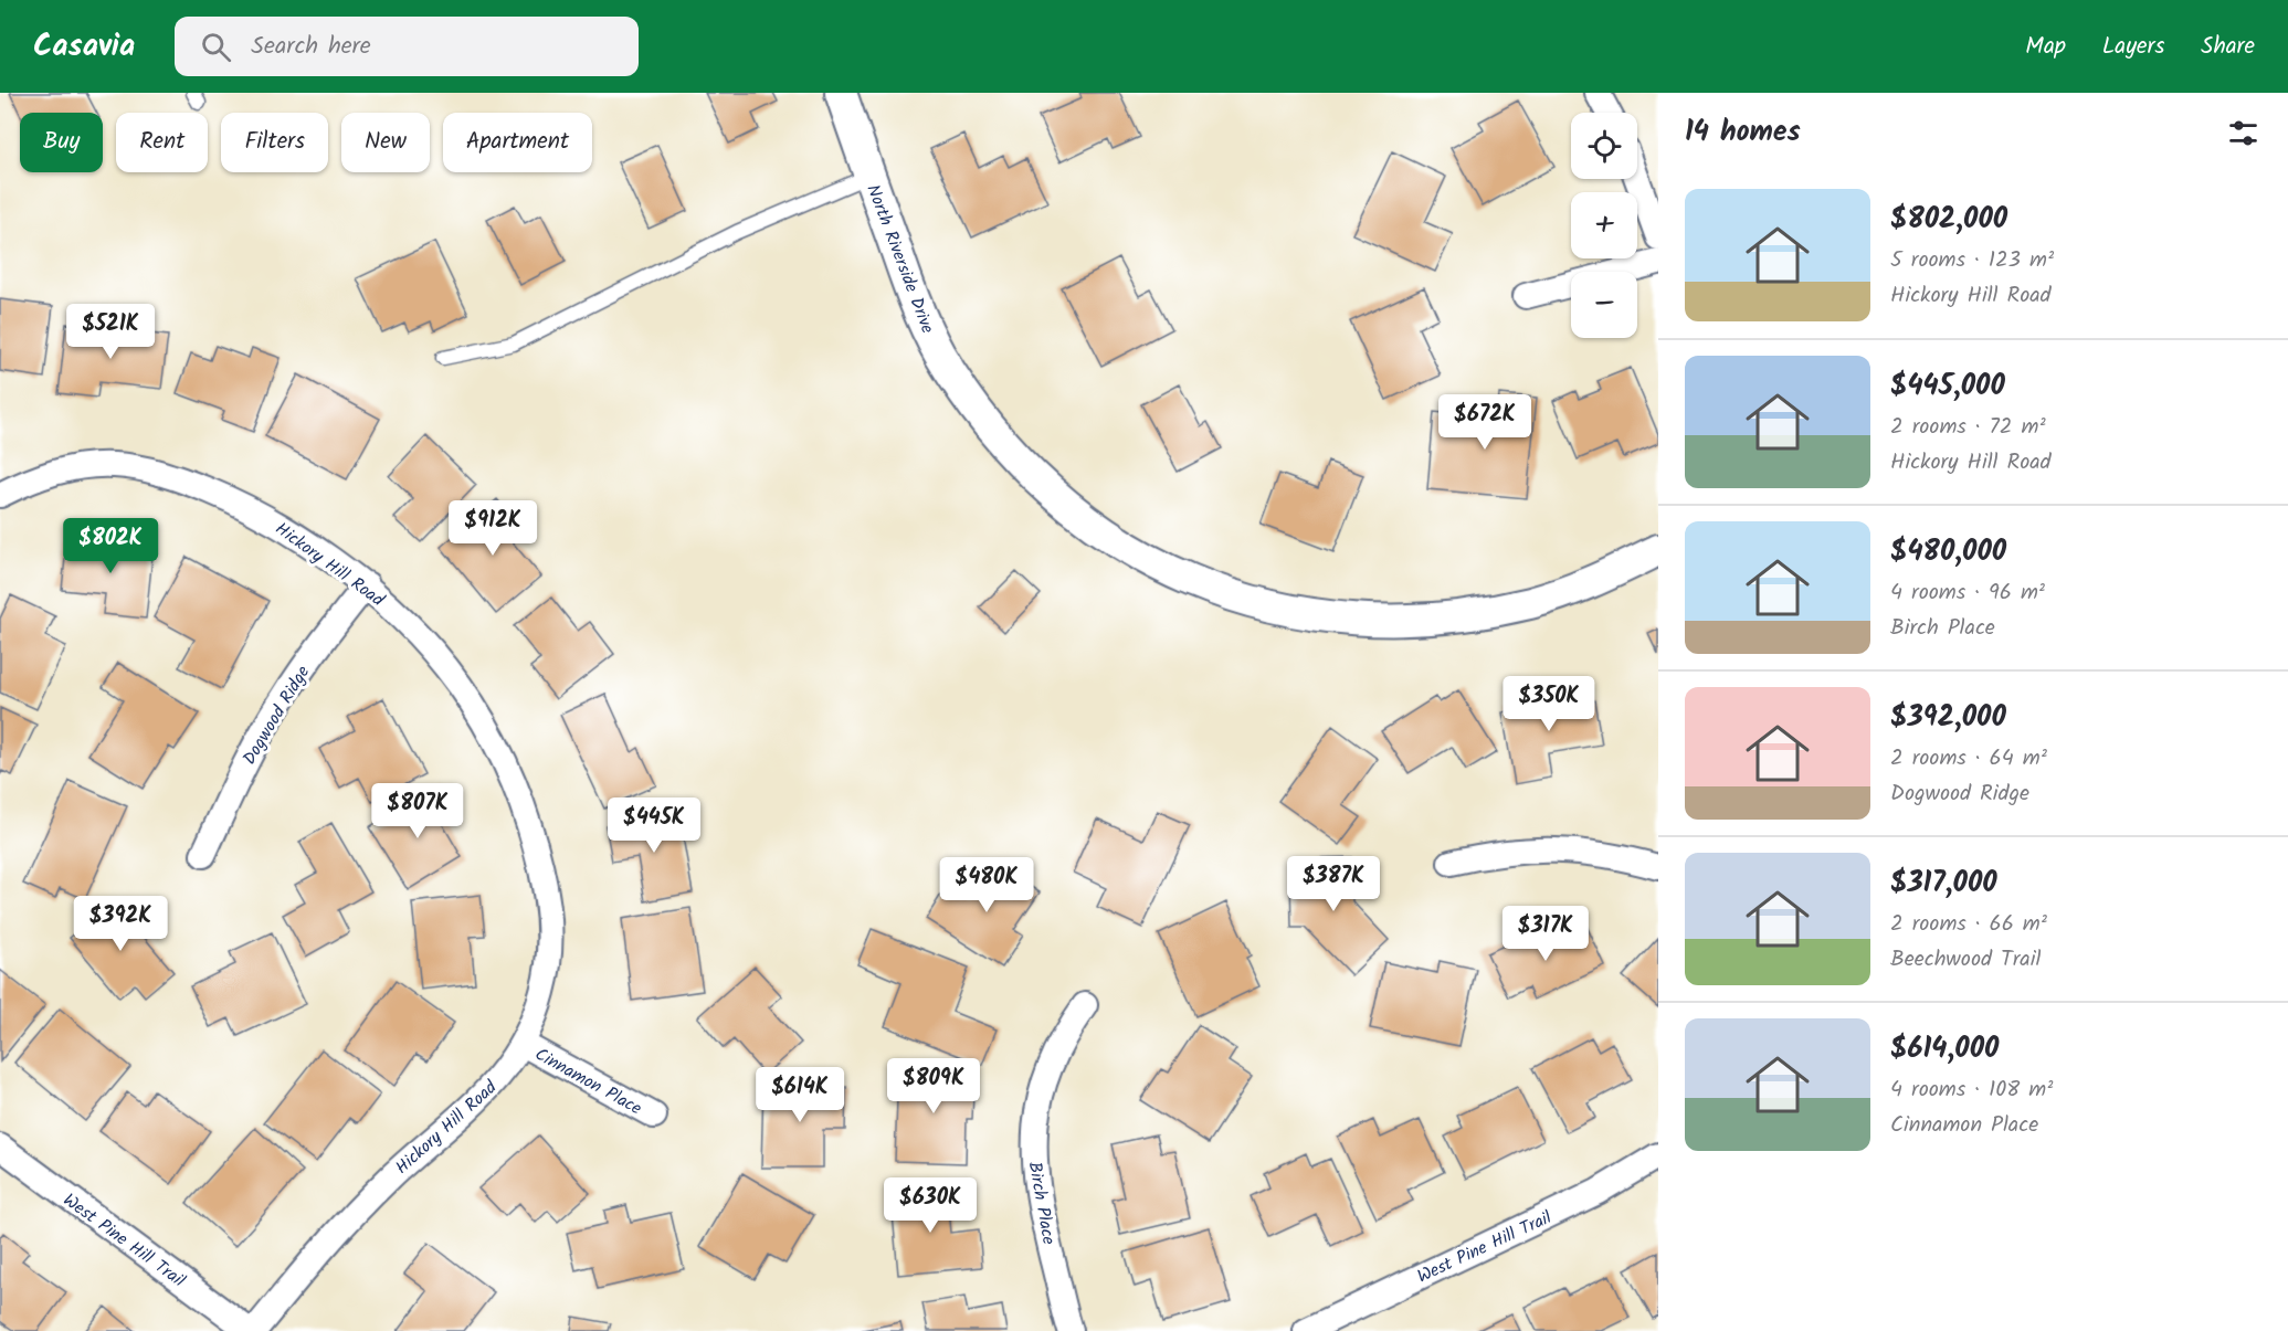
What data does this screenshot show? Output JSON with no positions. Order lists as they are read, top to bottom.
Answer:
{
  "streets": {
    "street": [
      "North Riverside Drive",
      "Hickory Hill Road",
      "Dogwood Ridge",
      "Cinnamon Place",
      "Birch Place",
      "West Pine Hill Trail"
    ]
  },
  "crossings": [
    ["Hickory Hill Road", "Dogwood Ridge"],
    ["Hickory Hill Road", "Cinnamon Place"],
    ["Hickory Hill Road", "West Pine Hill Trail"]
  ],
  "page": {
    "header": "Casavia",
    "search": "Search here",
    "nav": ["Map", "Layers", "Share"],
    "heading": "14 homes",
    "map_buttons": ["+", "−"],
    "chip": [
      "Buy",
      "Rent",
      "Filters",
      "New",
      "Apartment"
    ],
    "list": [
      {
        "name": "$802,000",
        "note": "5 rooms · 123 m² · Hickory Hill Road"
      },
      {
        "name": "$445,000",
        "note": "2 rooms · 72 m² · Hickory Hill Road"
      },
      {
        "name": "$480,000",
        "note": "4 rooms · 96 m² · Birch Place"
      },
      {
        "name": "$392,000",
        "note": "2 rooms · 64 m² · Dogwood Ridge"
      },
      {
        "name": "$317,000",
        "note": "2 rooms · 66 m² · Beechwood Trail"
      },
      {
        "name": "$614,000",
        "note": "4 rooms · 108 m² · Cinnamon Place"
      }
    ],
    "price": [
      "$521K",
      "$672K",
      "$912K",
      "$802K",
      "$350K",
      "$807K",
      "$445K",
      "$387K",
      "$480K",
      "$392K",
      "$317K",
      "$809K",
      "$614K",
      "$630K"
    ]
  }
}
